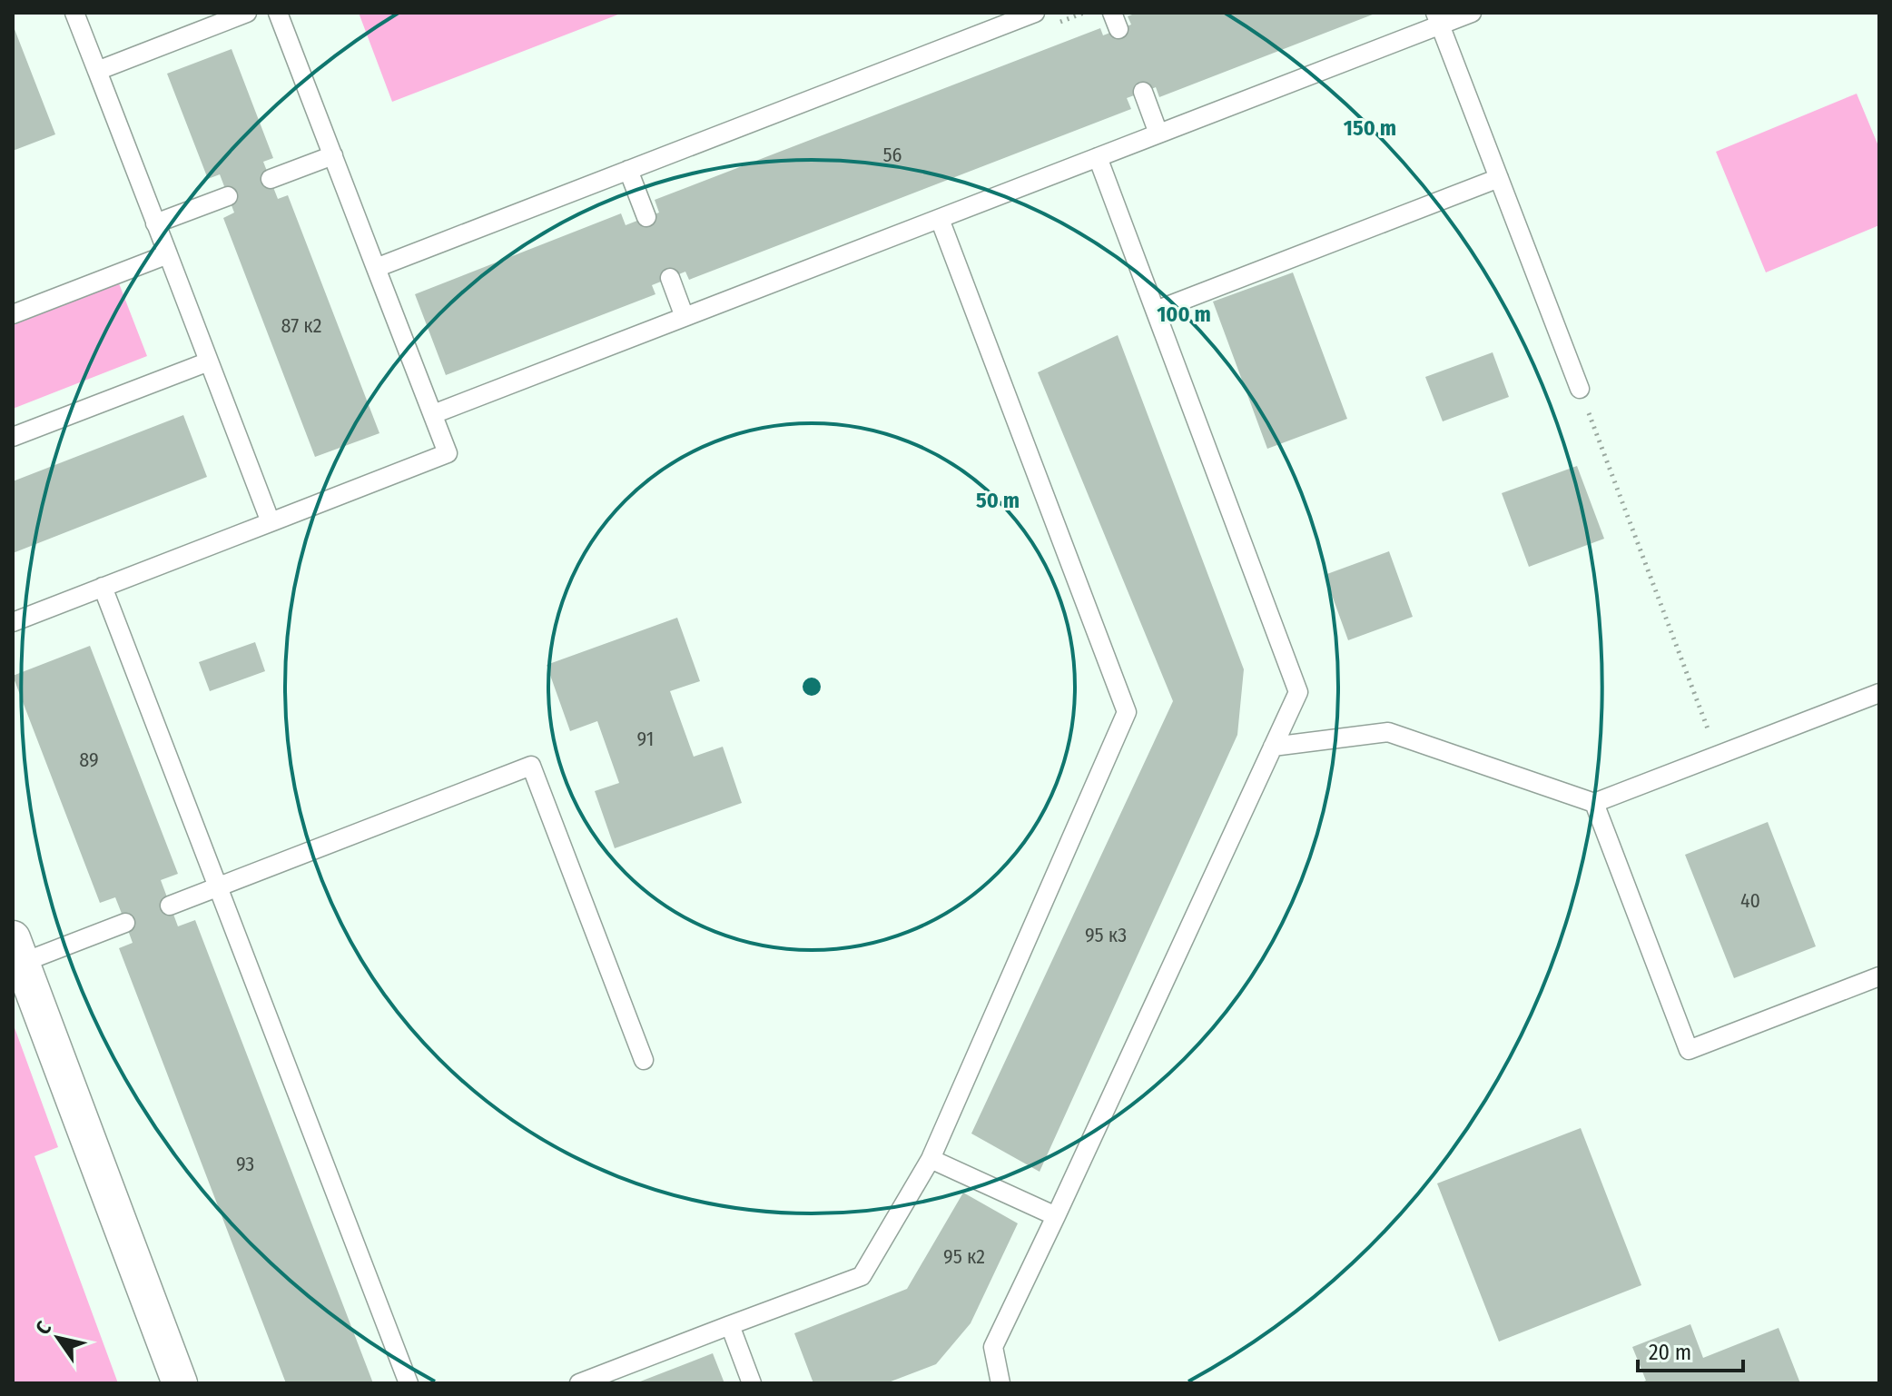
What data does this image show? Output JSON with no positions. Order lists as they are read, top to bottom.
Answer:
{
  "house_numbers": [
    "56",
    "87 к2",
    "91",
    "89",
    "40",
    "95 к3",
    "93",
    "95 к2"
  ],
  "scale_bar": "20 m",
  "north": "top left",
  "rings": ["150 m", "100 m", "50 m"]
}
